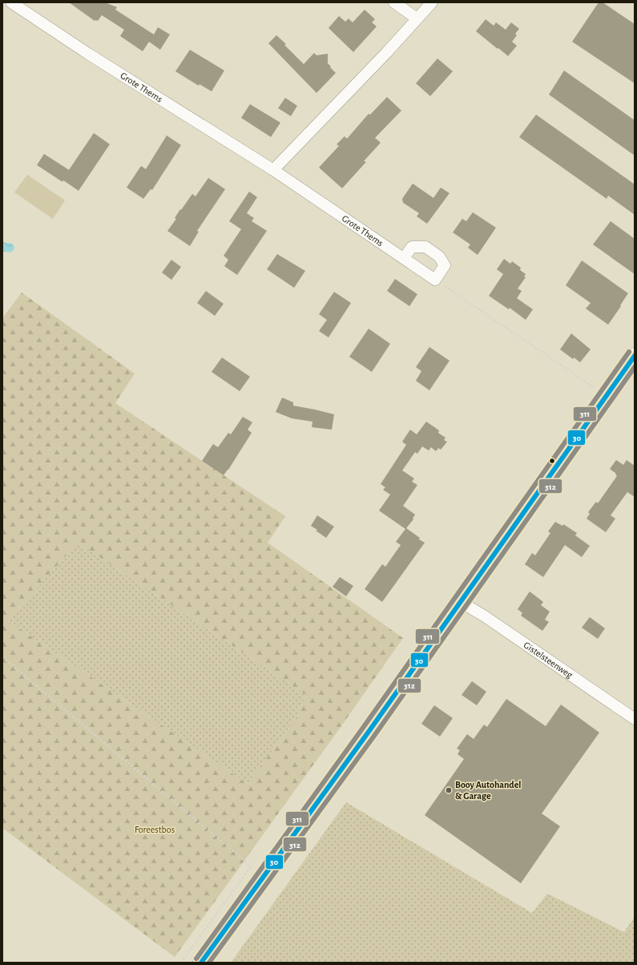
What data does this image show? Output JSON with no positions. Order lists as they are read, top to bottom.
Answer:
{
  "streets": {
    "street": ["Grote Thems", "Gistelsteenweg"]
  },
  "parks": ["Foreestbos"],
  "places": ["Booy Autohandel & Garage"],
  "lines": ["transit line 311", "transit line 30", "transit line 312"]
}
